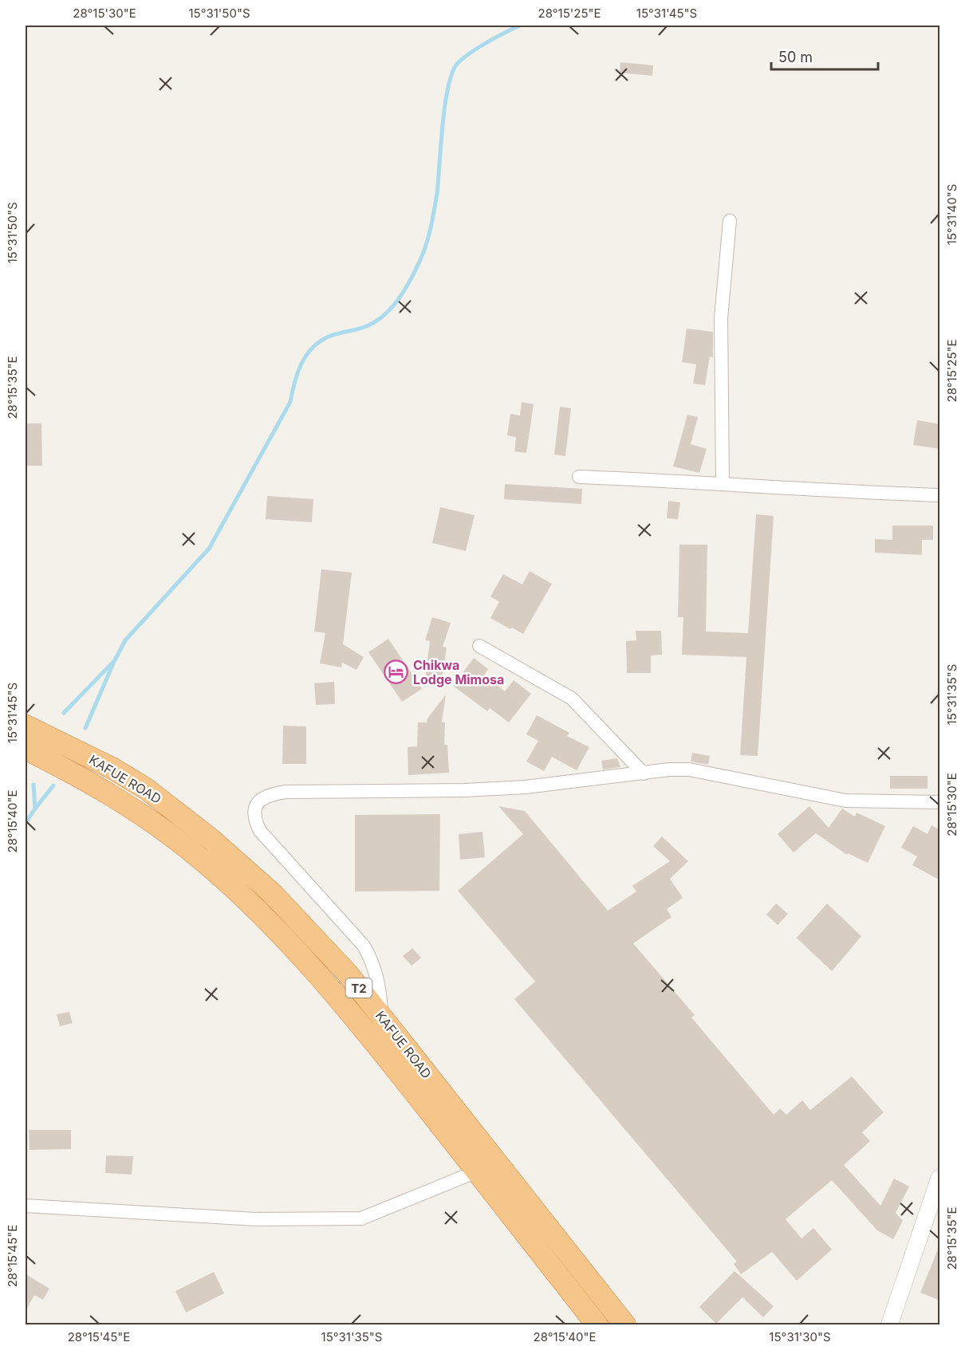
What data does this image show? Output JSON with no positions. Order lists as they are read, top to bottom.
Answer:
{
  "streets": {
    "highway": ["KAFUE ROAD", "T2"]
  },
  "places": {
    "hotel": ["Chikwa Lodge Mimosa"]
  },
  "scale_bar": "50 m",
  "coordinates": [
    "28°15'30\"E",
    "15°31'50\"S",
    "28°15'25\"E",
    "15°31'45\"S",
    "15°31'40\"S",
    "28°15'35\"E",
    "15°31'35\"S",
    "28°15'40\"E",
    "28°15'45\"E",
    "15°31'30\"S"
  ]
}
